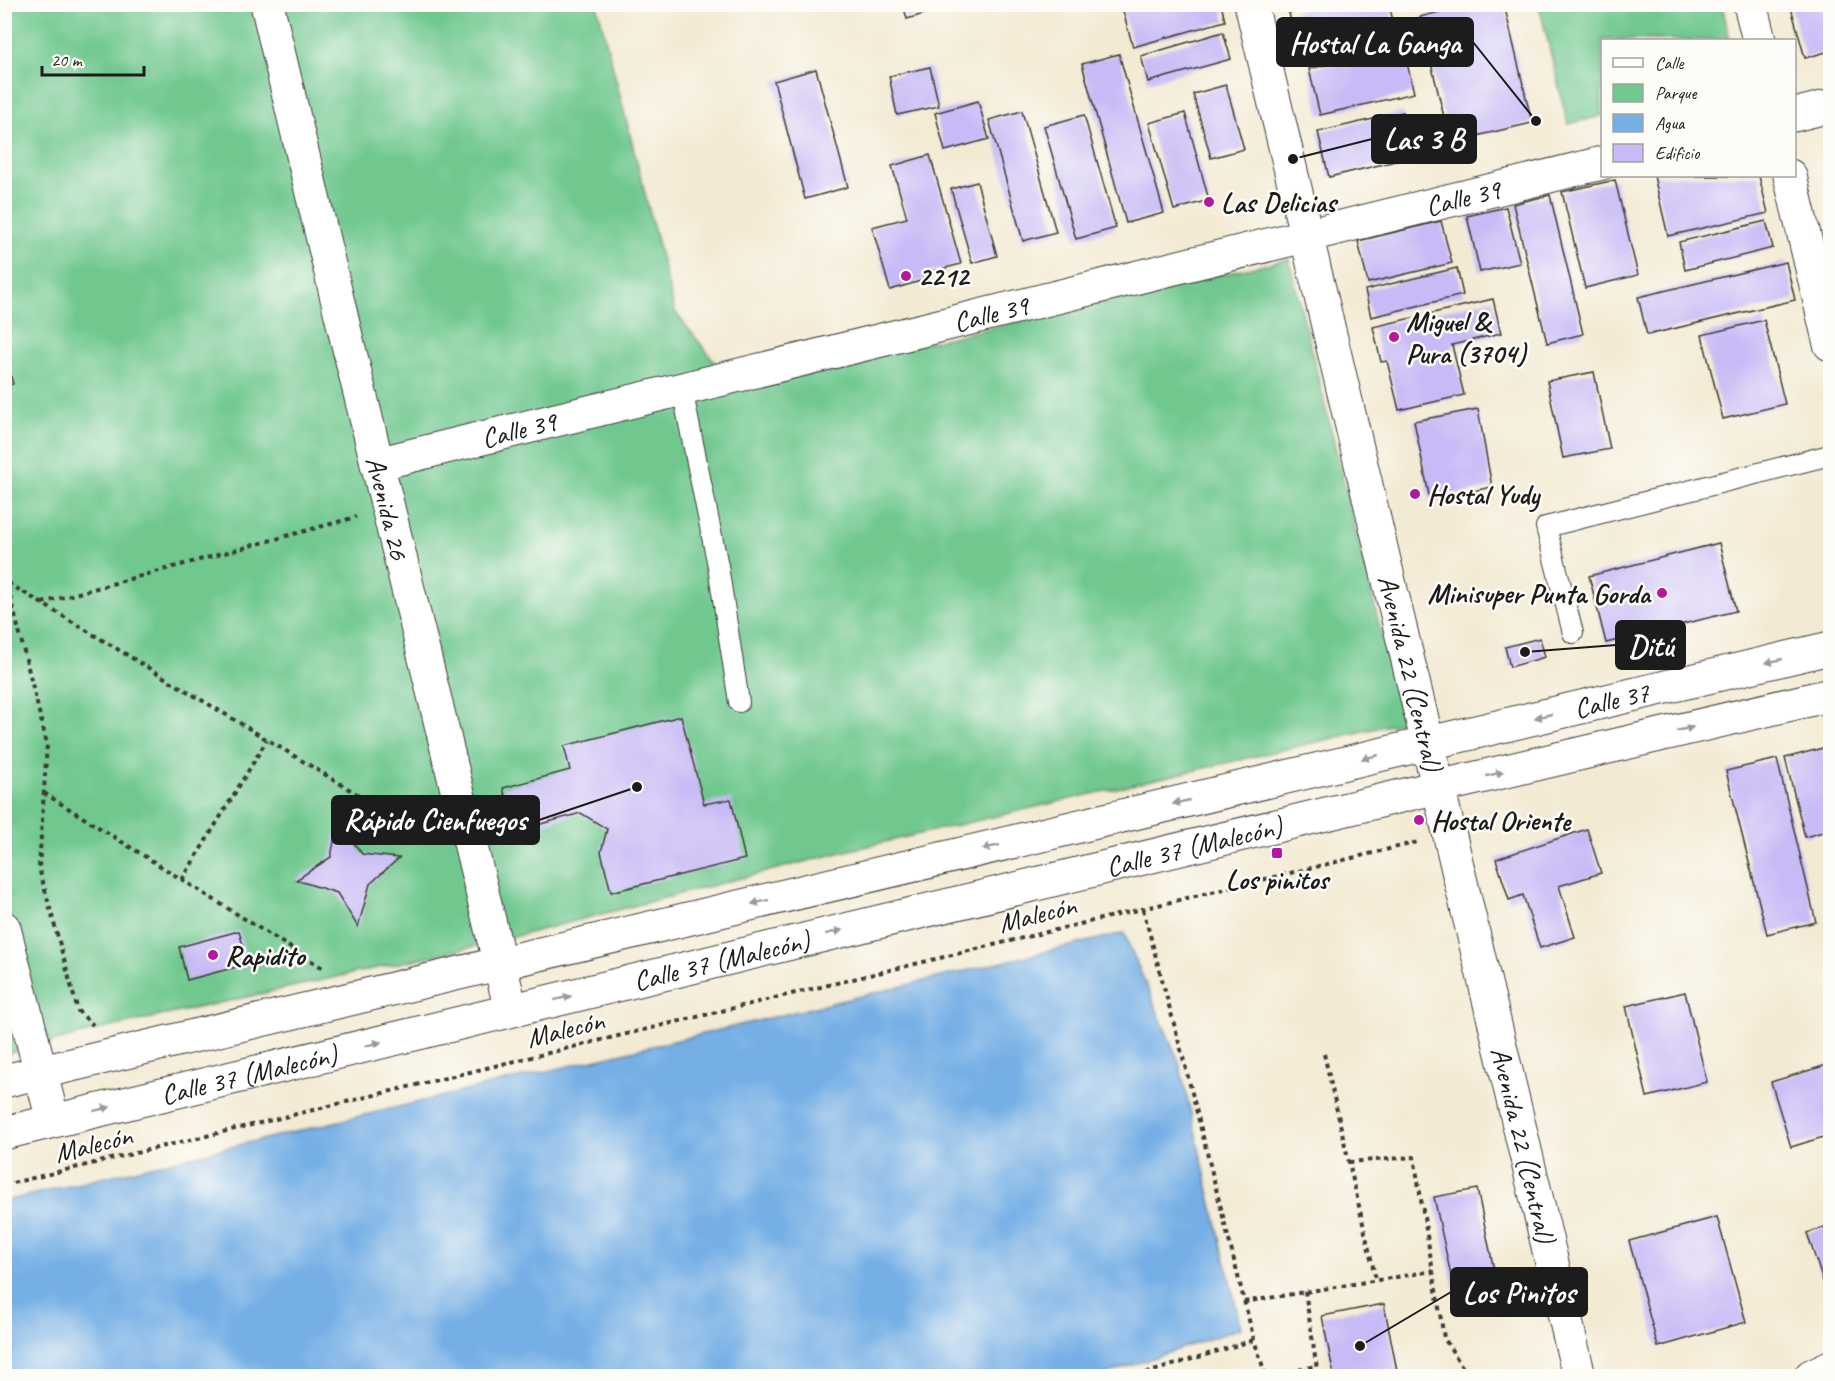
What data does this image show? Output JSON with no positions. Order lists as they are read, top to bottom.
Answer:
{
  "streets": {
    "street": [
      "Calle 39",
      "Avenida 26",
      "Avenida 22 (Central)",
      "Calle 37",
      "Calle 37 (Malecón)"
    ],
    "path": ["Malecón"]
  },
  "crossings": [
    ["Calle 39", "Avenida 26"],
    ["Calle 39", "Avenida 22 (Central)"],
    ["Avenida 26", "Calle 37 (Malecón)"],
    ["Avenida 22 (Central)", "Calle 37"],
    ["Avenida 22 (Central)", "Calle 37 (Malecón)"],
    ["Avenida 22 (Central)", "Malecón"],
    ["Calle 37", "Calle 37 (Malecón)"]
  ],
  "places": {
    "other": [
      "Hostal La Ganga",
      "Las 3 B",
      "Las Delicias",
      "2212",
      "Miguel & Pura (3704)",
      "Hostal Yudy",
      "Minisuper Punta Gorda",
      "Ditú",
      "Rápido Cienfuegos",
      "Hostal Oriente",
      "Rapidito",
      "Los Pinitos"
    ],
    "transit": ["Los pinitos"]
  },
  "legend": [
    "Calle",
    "Parque",
    "Agua",
    "Edificio"
  ],
  "scale_bar": "20 m"
}
